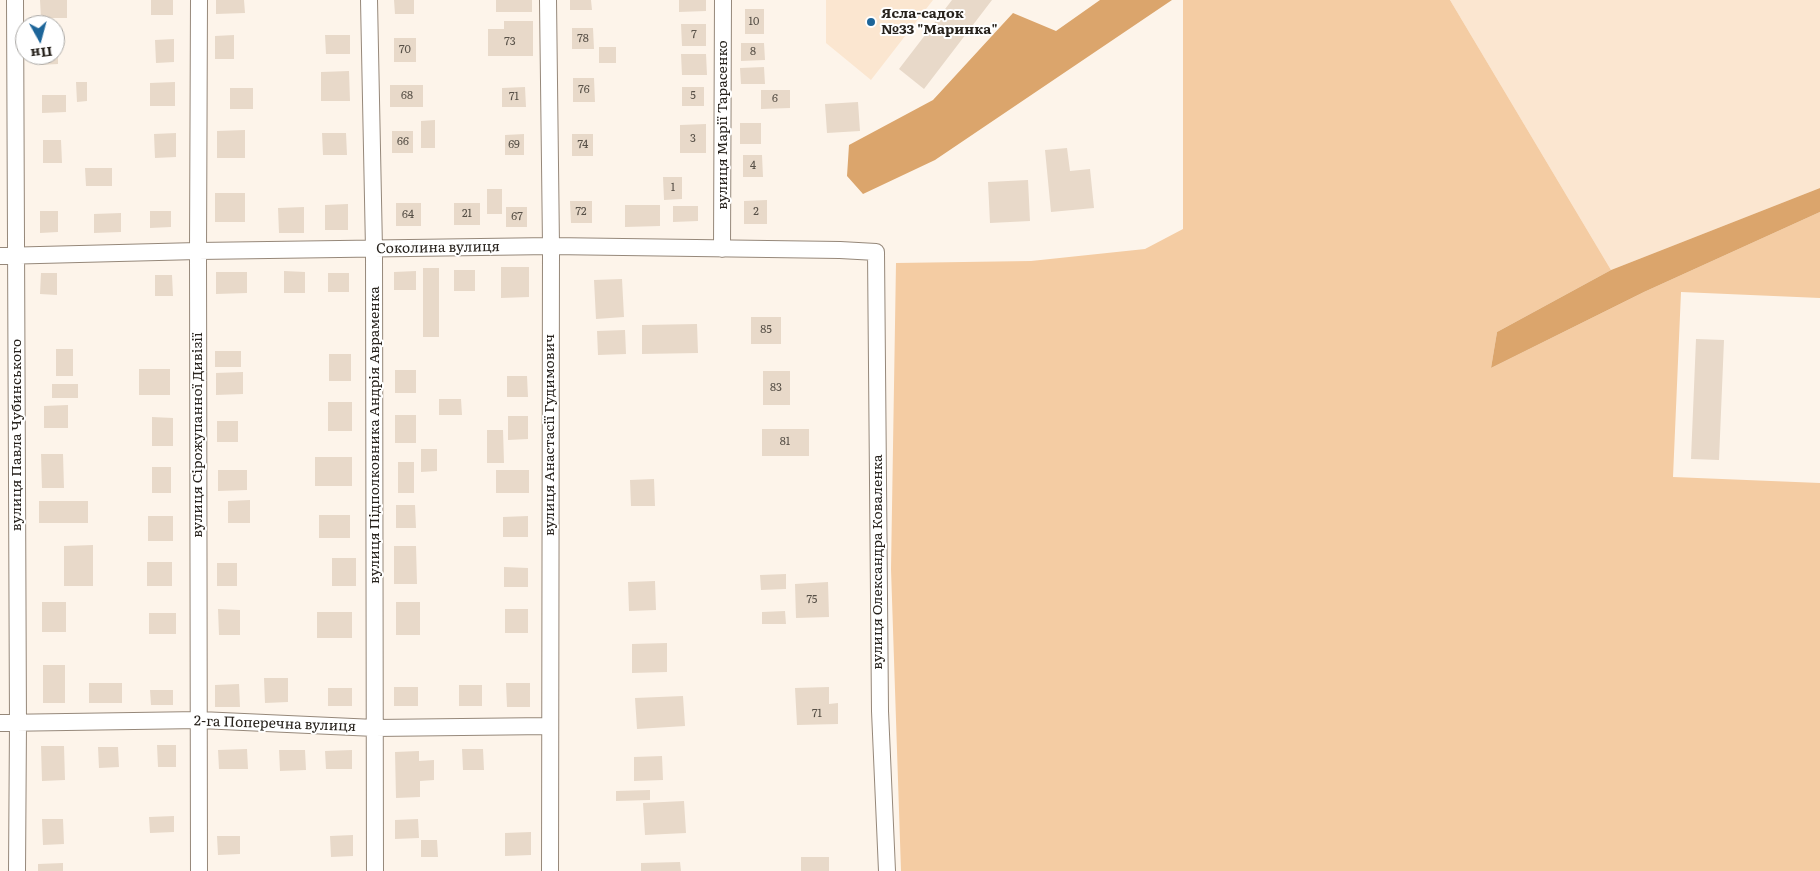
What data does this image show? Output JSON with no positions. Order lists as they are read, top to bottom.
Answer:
{
  "streets": {
    "street": [
      "вулиця Марії Тарасенко",
      "Соколина вулиця",
      "вулиця Павла Чубинського",
      "вулиця Сірожупанної Дивізії",
      "вулиця Підполковника Андрія Авраменка",
      "вулиця Анастасії Гудимович",
      "вулиця Олександра Коваленка",
      "2-га Поперечна вулиця"
    ]
  },
  "crossings": [
    ["вулиця Марії Тарасенко", "Соколина вулиця"],
    ["Соколина вулиця", "вулиця Павла Чубинського"],
    ["Соколина вулиця", "вулиця Сірожупанної Дивізії"],
    ["Соколина вулиця", "вулиця Підполковника Андрія Авраменка"],
    ["Соколина вулиця", "вулиця Анастасії Гудимович"],
    ["Соколина вулиця", "вулиця Олександра Коваленка"],
    ["вулиця Павла Чубинського", "2-га Поперечна вулиця"],
    ["вулиця Сірожупанної Дивізії", "2-га Поперечна вулиця"],
    ["вулиця Підполковника Андрія Авраменка", "2-га Поперечна вулиця"],
    ["вулиця Анастасії Гудимович", "2-га Поперечна вулиця"]
  ],
  "places": ["Ясла-садок №33 \"Маринка\""],
  "house_numbers": [
    "10",
    "7",
    "78",
    "73",
    "70",
    "8",
    "76",
    "68",
    "5",
    "71",
    "6",
    "3",
    "66",
    "69",
    "74",
    "4",
    "1",
    "72",
    "2",
    "21",
    "64",
    "67",
    "85",
    "83",
    "81",
    "75",
    "71"
  ],
  "north": "bottom"
}
